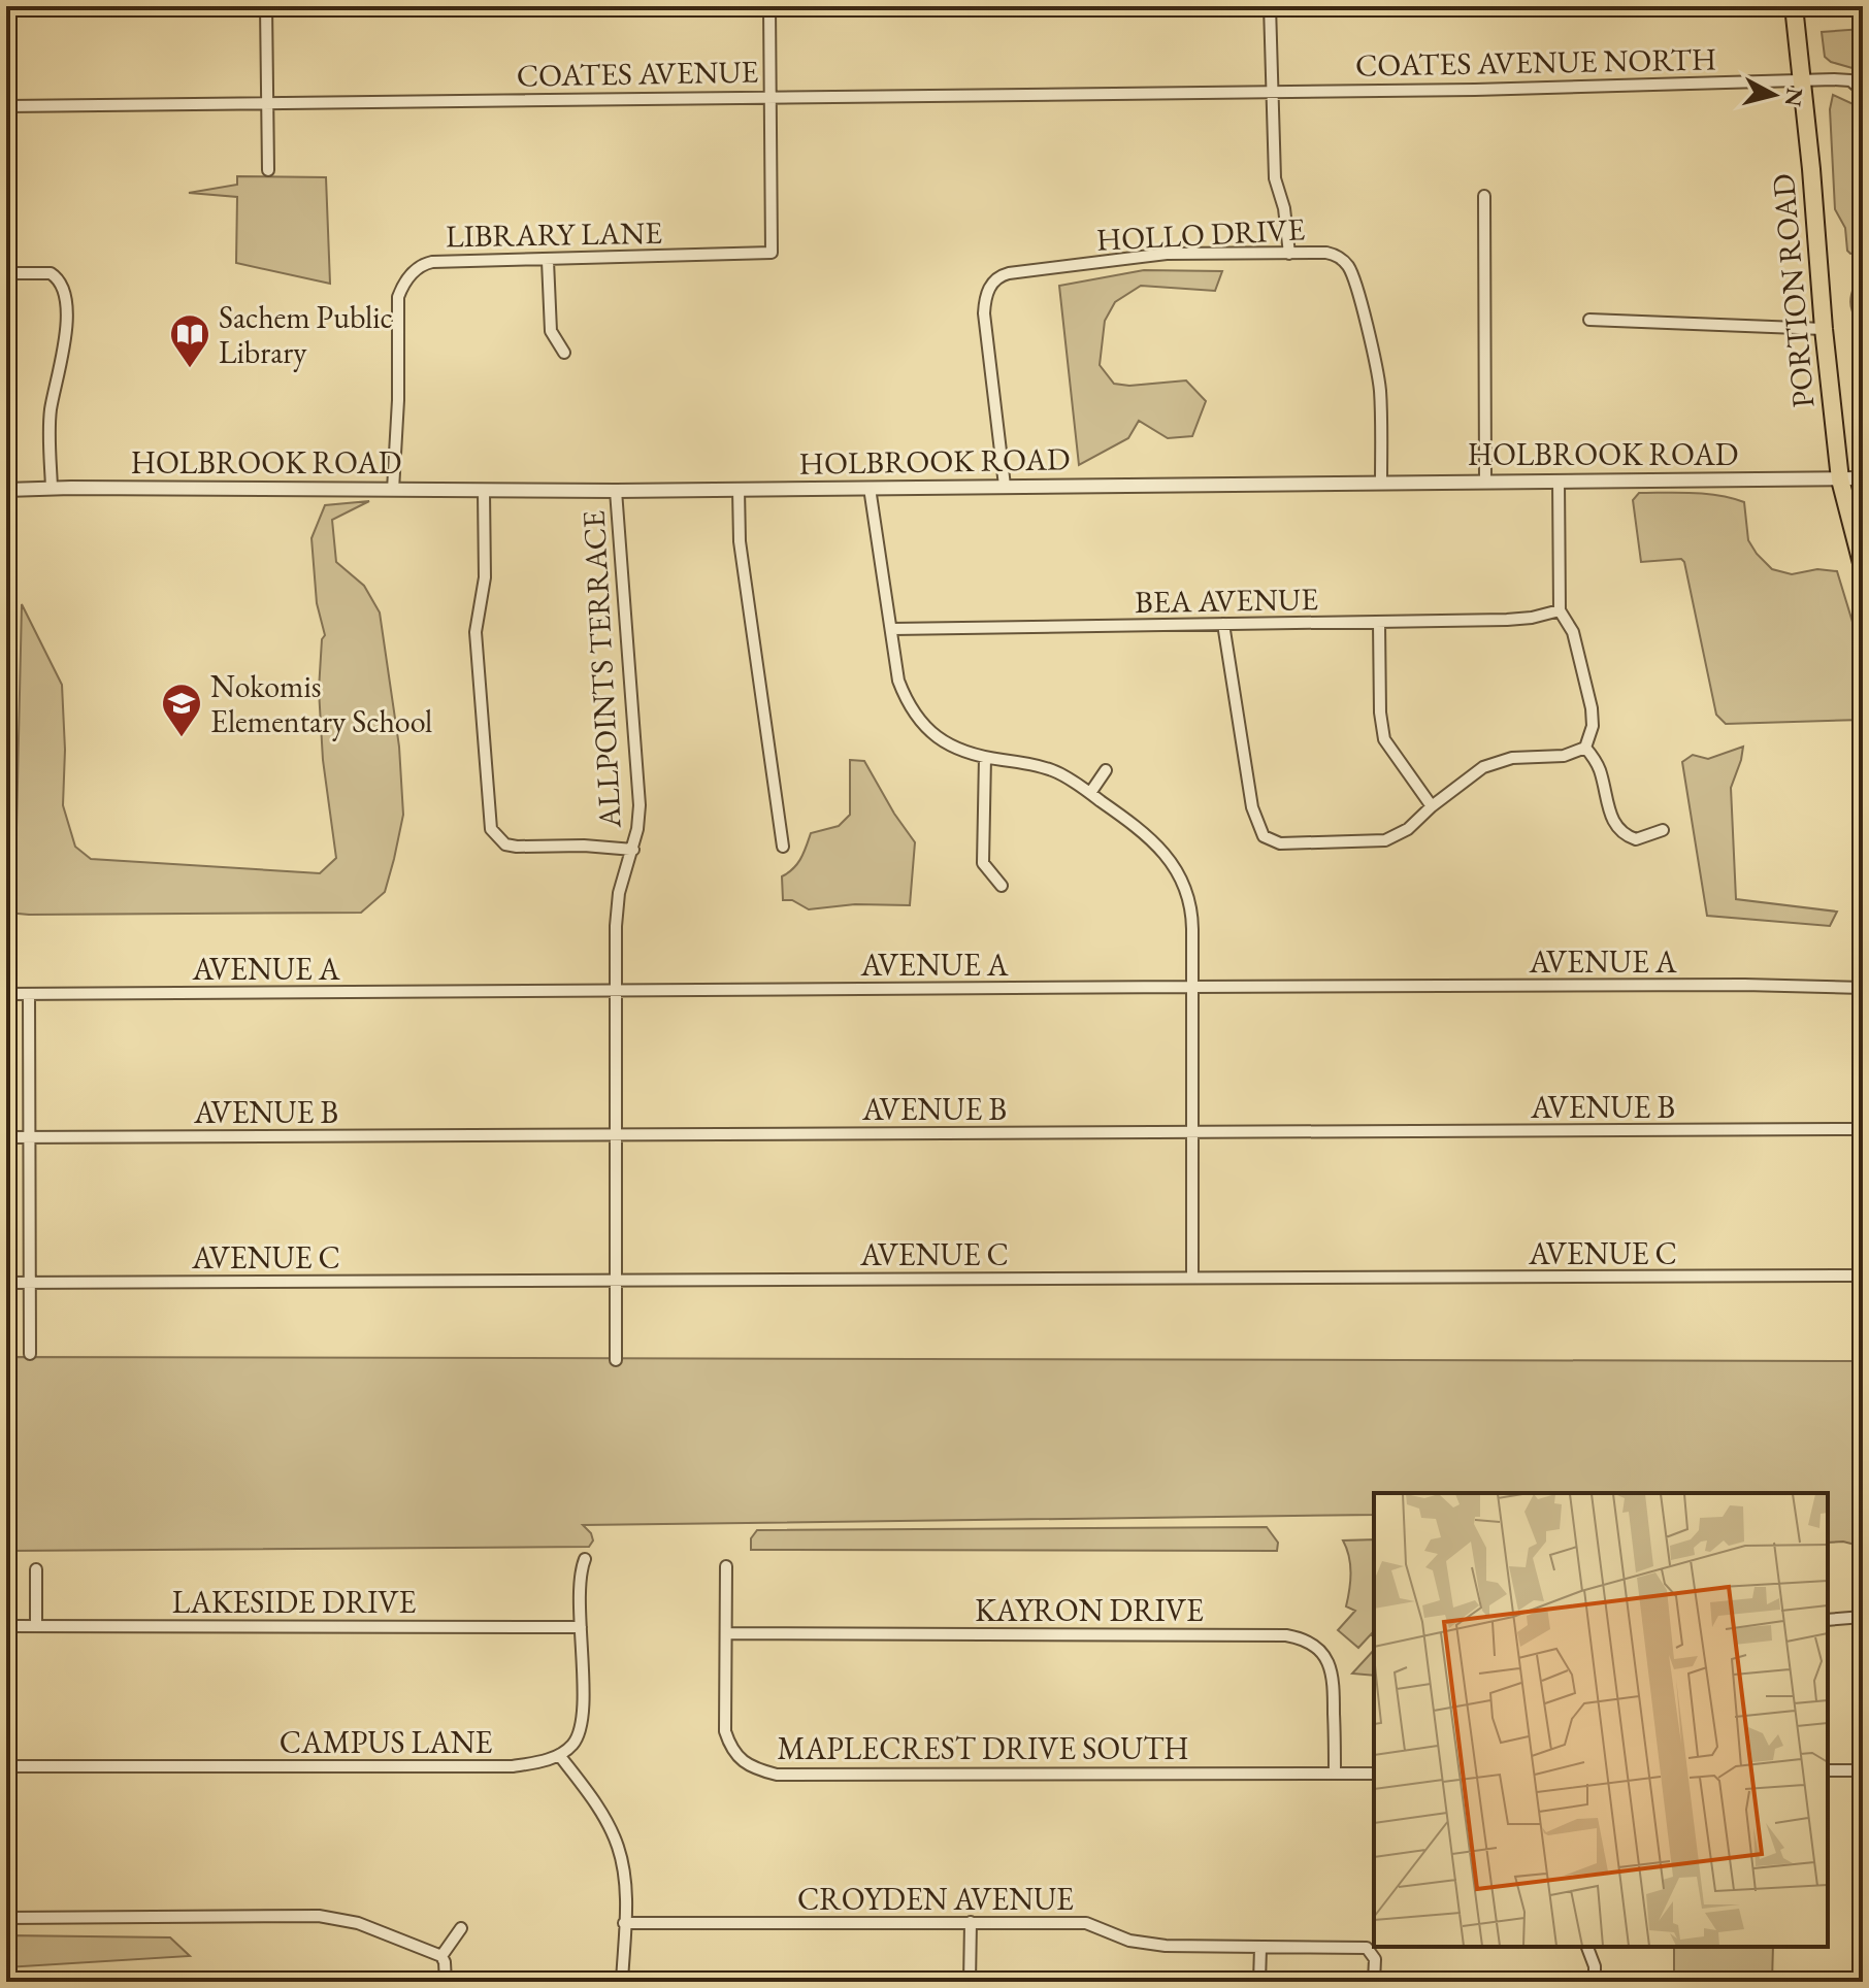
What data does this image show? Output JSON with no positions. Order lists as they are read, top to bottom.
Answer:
{
  "streets": {
    "main road": ["PORTION ROAD"],
    "street": [
      "COATES AVENUE NORTH",
      "COATES AVENUE",
      "LIBRARY LANE",
      "HOLLO DRIVE",
      "HOLBROOK ROAD",
      "BEA AVENUE",
      "ALLPOINTS TERRACE",
      "AVENUE A",
      "AVENUE B",
      "AVENUE C",
      "LAKESIDE DRIVE",
      "KAYRON DRIVE",
      "CAMPUS LANE",
      "MAPLECREST DRIVE SOUTH",
      "CROYDEN AVENUE"
    ]
  },
  "crossings": [
    ["COATES AVENUE NORTH", "COATES AVENUE"],
    ["COATES AVENUE NORTH", "PORTION ROAD"],
    ["COATES AVENUE", "LIBRARY LANE"],
    ["LIBRARY LANE", "HOLBROOK ROAD"],
    ["HOLLO DRIVE", "HOLBROOK ROAD"],
    ["PORTION ROAD", "HOLBROOK ROAD"],
    ["HOLBROOK ROAD", "ALLPOINTS TERRACE"],
    ["ALLPOINTS TERRACE", "AVENUE A"],
    ["ALLPOINTS TERRACE", "AVENUE B"],
    ["ALLPOINTS TERRACE", "AVENUE C"],
    ["KAYRON DRIVE", "MAPLECREST DRIVE SOUTH"]
  ],
  "places": {
    "library": ["Sachem Public Library"],
    "school or university": ["Nokomis Elementary School"]
  },
  "north": "right"
}
